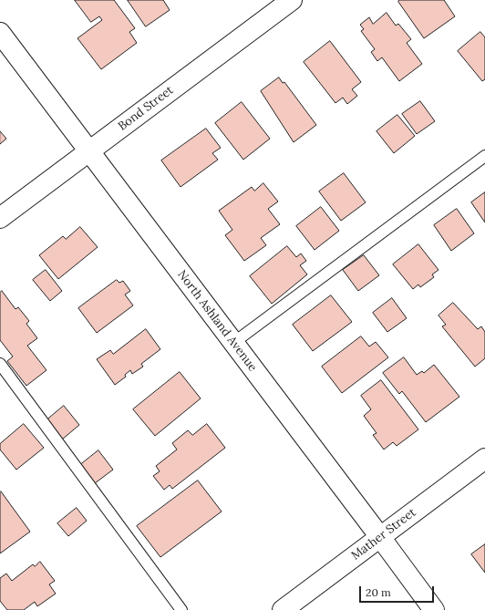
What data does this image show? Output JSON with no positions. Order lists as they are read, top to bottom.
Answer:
{
  "streets": {
    "street": ["Bond Street", "North Ashland Avenue", "Mather Street"]
  },
  "crossings": [
    ["Bond Street", "North Ashland Avenue"],
    ["North Ashland Avenue", "Mather Street"]
  ],
  "scale_bar": "20 m"
}
